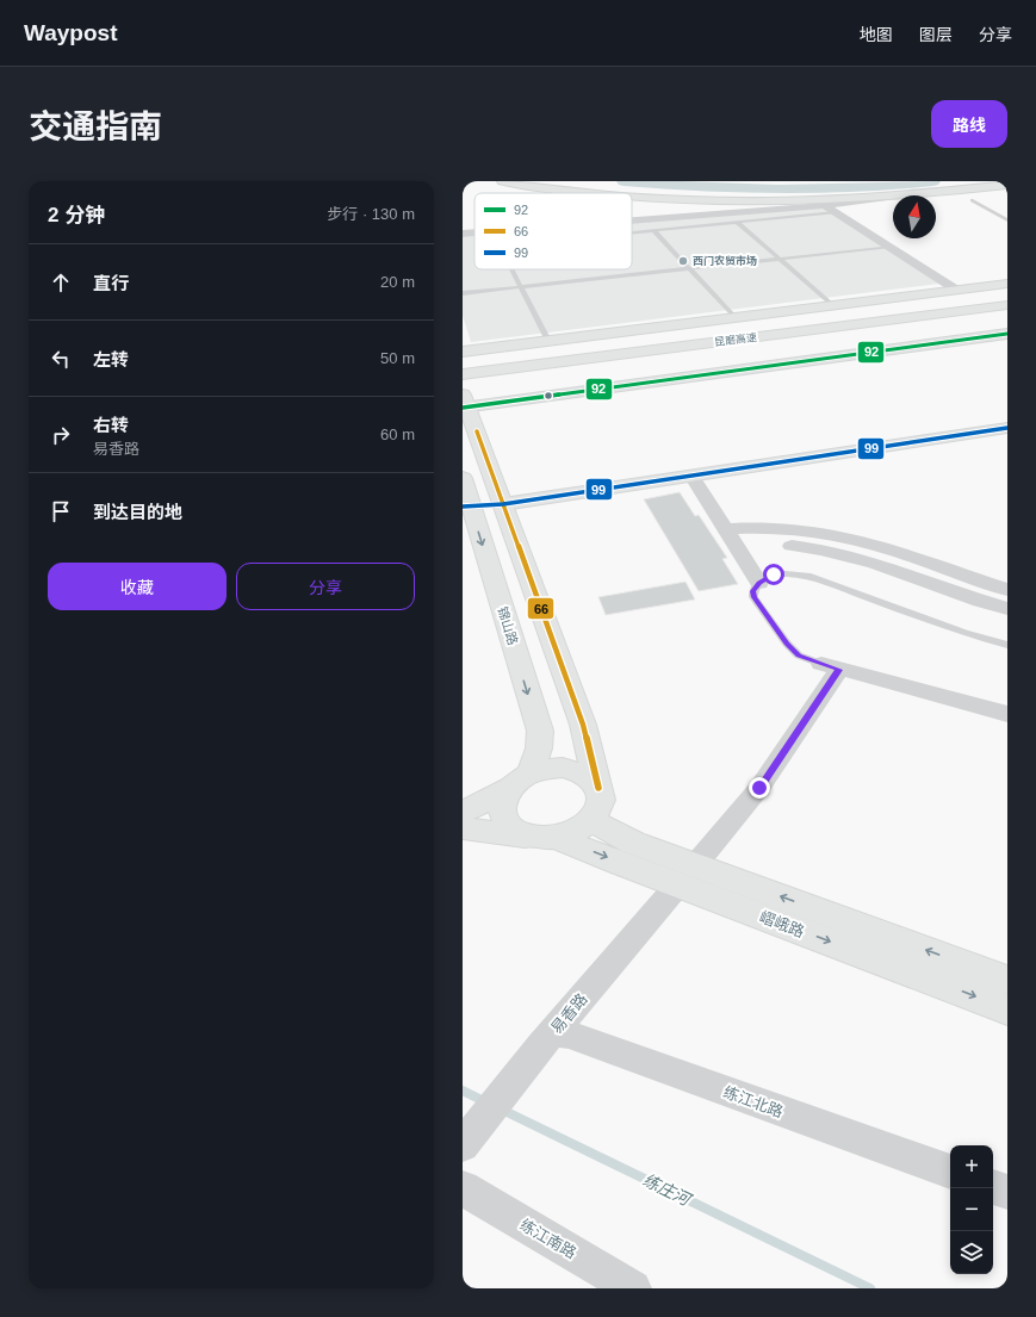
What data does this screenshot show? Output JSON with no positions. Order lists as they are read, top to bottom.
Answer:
{
  "streets": {
    "main road": ["昆磨高速", "锦山路", "嶍峨路"],
    "street": ["易香路", "练江北路", "练江南路"]
  },
  "crossings": [
    ["锦山路", "嶍峨路"],
    ["嶍峨路", "易香路"],
    ["易香路", "练江北路"]
  ],
  "water": ["练庄河"],
  "places": ["西门农贸市场"],
  "lines": ["transit line 92", "transit line 99", "transit line 66"],
  "legend": ["92", "66", "99"],
  "north": "top",
  "page": {
    "header": "Waypost",
    "nav": ["地图", "图层", "分享"],
    "title": "交通指南",
    "buttons": [
      "路线",
      ["收藏", "分享"]
    ],
    "heading": ["2 分钟", "步行 · 130 m"],
    "list": [
      ["直行", "20 m"],
      ["左转", "50 m"],
      ["右转", "易香路", "60 m"],
      "到达目的地"
    ],
    "map_buttons": ["+", "−"]
  }
}
